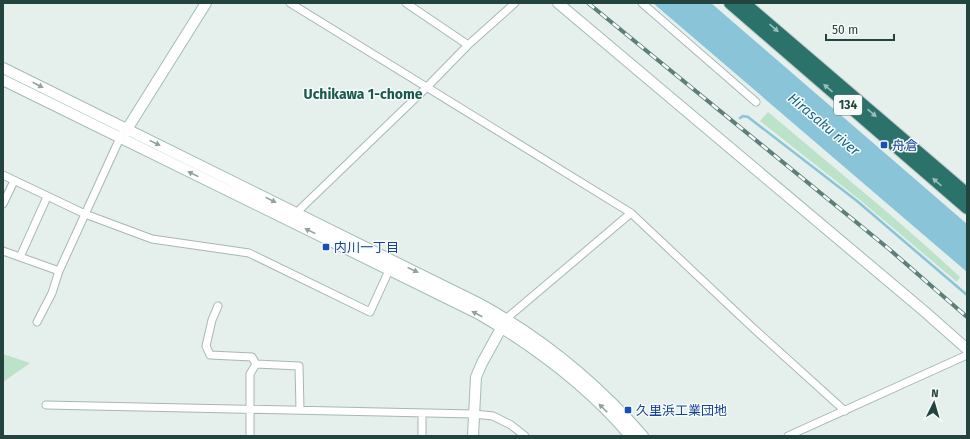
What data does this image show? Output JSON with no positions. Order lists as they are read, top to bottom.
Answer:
{
  "streets": {
    "highway": ["134"]
  },
  "districts": ["Uchikawa 1-chome"],
  "water": ["Hirasaku river"],
  "places": {
    "transit": ["舟倉", "内川一丁目", "久里浜工業団地"]
  },
  "scale_bar": "50 m",
  "north": "top"
}
